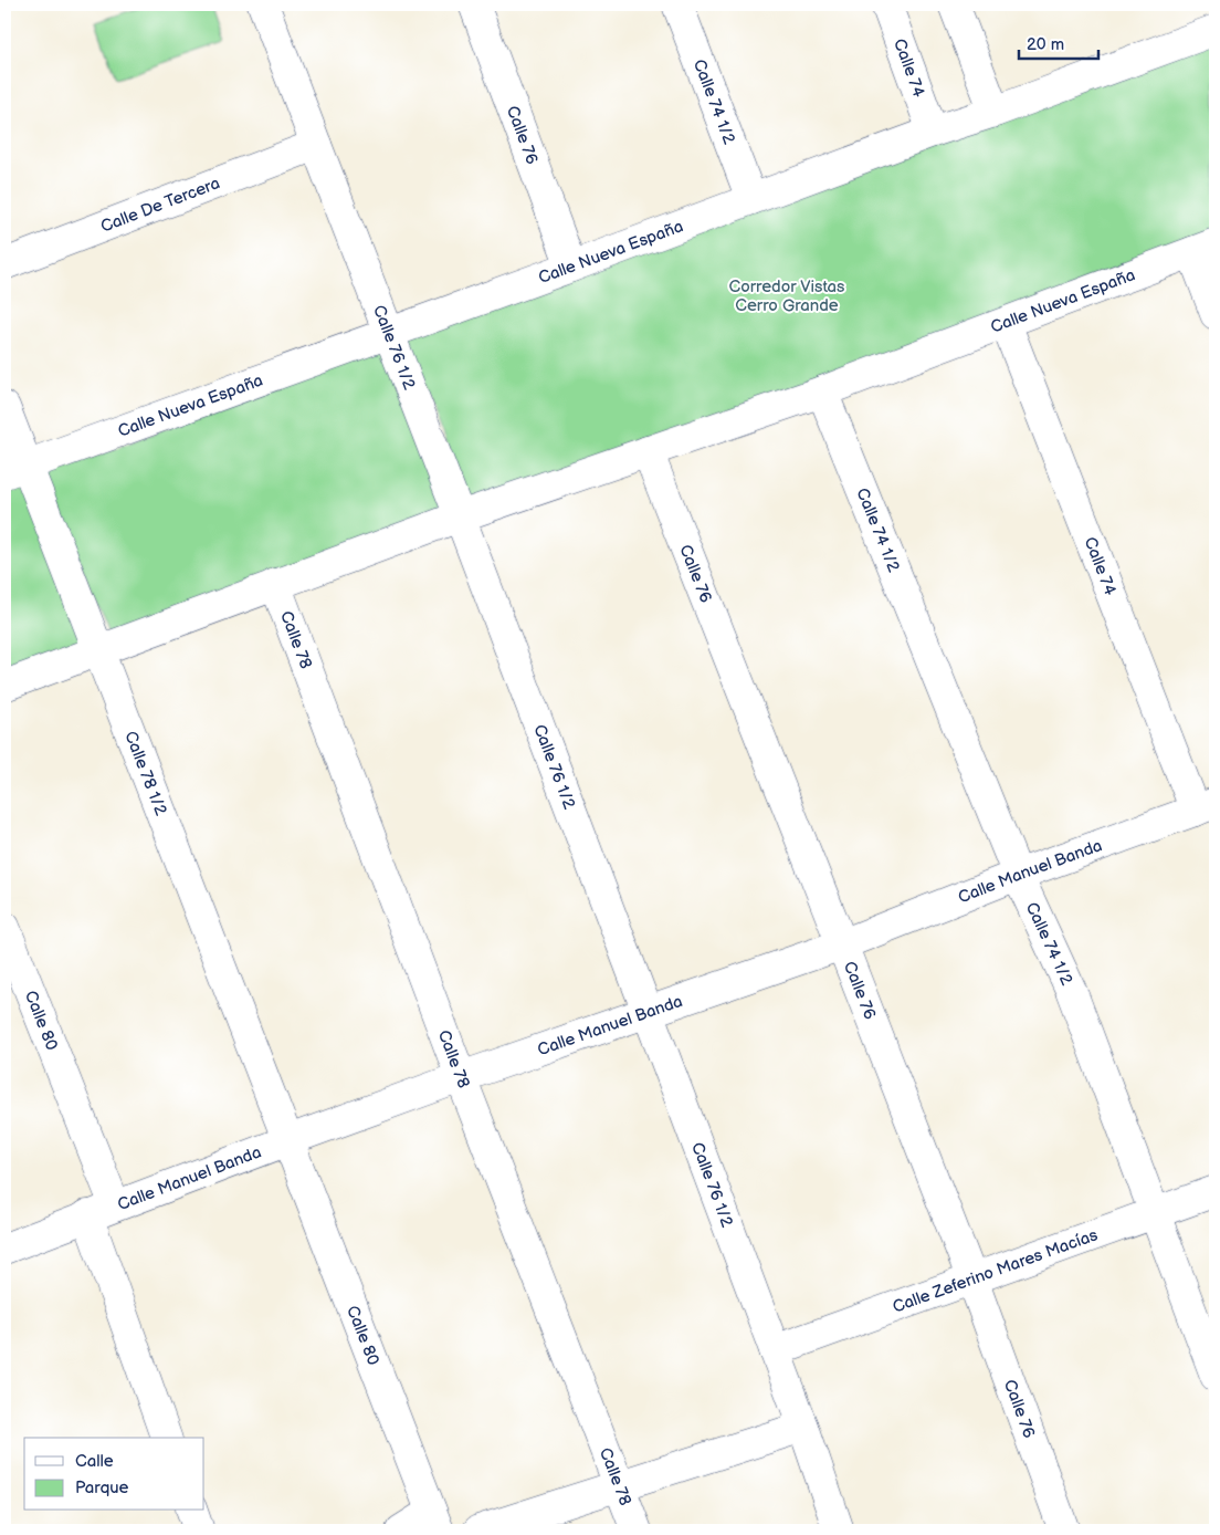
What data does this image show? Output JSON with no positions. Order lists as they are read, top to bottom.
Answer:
{
  "streets": {
    "street": [
      "Calle 74",
      "Calle 74 1/2",
      "Calle 76",
      "Calle De Tercera",
      "Calle Nueva España",
      "Calle 76 1/2",
      "Calle 78",
      "Calle 78 1/2",
      "Calle Manuel Banda",
      "Calle 80",
      "Calle Zeferino Mares Macías"
    ]
  },
  "crossings": [
    ["Calle 74", "Calle Nueva España"],
    ["Calle 74", "Calle Manuel Banda"],
    ["Calle 74 1/2", "Calle Nueva España"],
    ["Calle 74 1/2", "Calle Manuel Banda"],
    ["Calle 74 1/2", "Calle Zeferino Mares Macías"],
    ["Calle 76", "Calle Nueva España"],
    ["Calle 76", "Calle Manuel Banda"],
    ["Calle 76", "Calle Zeferino Mares Macías"],
    ["Calle De Tercera", "Calle 76 1/2"],
    ["Calle Nueva España", "Calle 76 1/2"],
    ["Calle Nueva España", "Calle 78"],
    ["Calle Nueva España", "Calle 78 1/2"],
    ["Calle 76 1/2", "Calle Manuel Banda"],
    ["Calle 76 1/2", "Calle Zeferino Mares Macías"],
    ["Calle 78", "Calle Manuel Banda"],
    ["Calle 78 1/2", "Calle Manuel Banda"],
    ["Calle 78 1/2", "Calle 80"],
    ["Calle Manuel Banda", "Calle 80"]
  ],
  "parks": ["Corredor Vistas Cerro Grande"],
  "legend": ["Calle", "Parque"],
  "scale_bar": "20 m"
}
